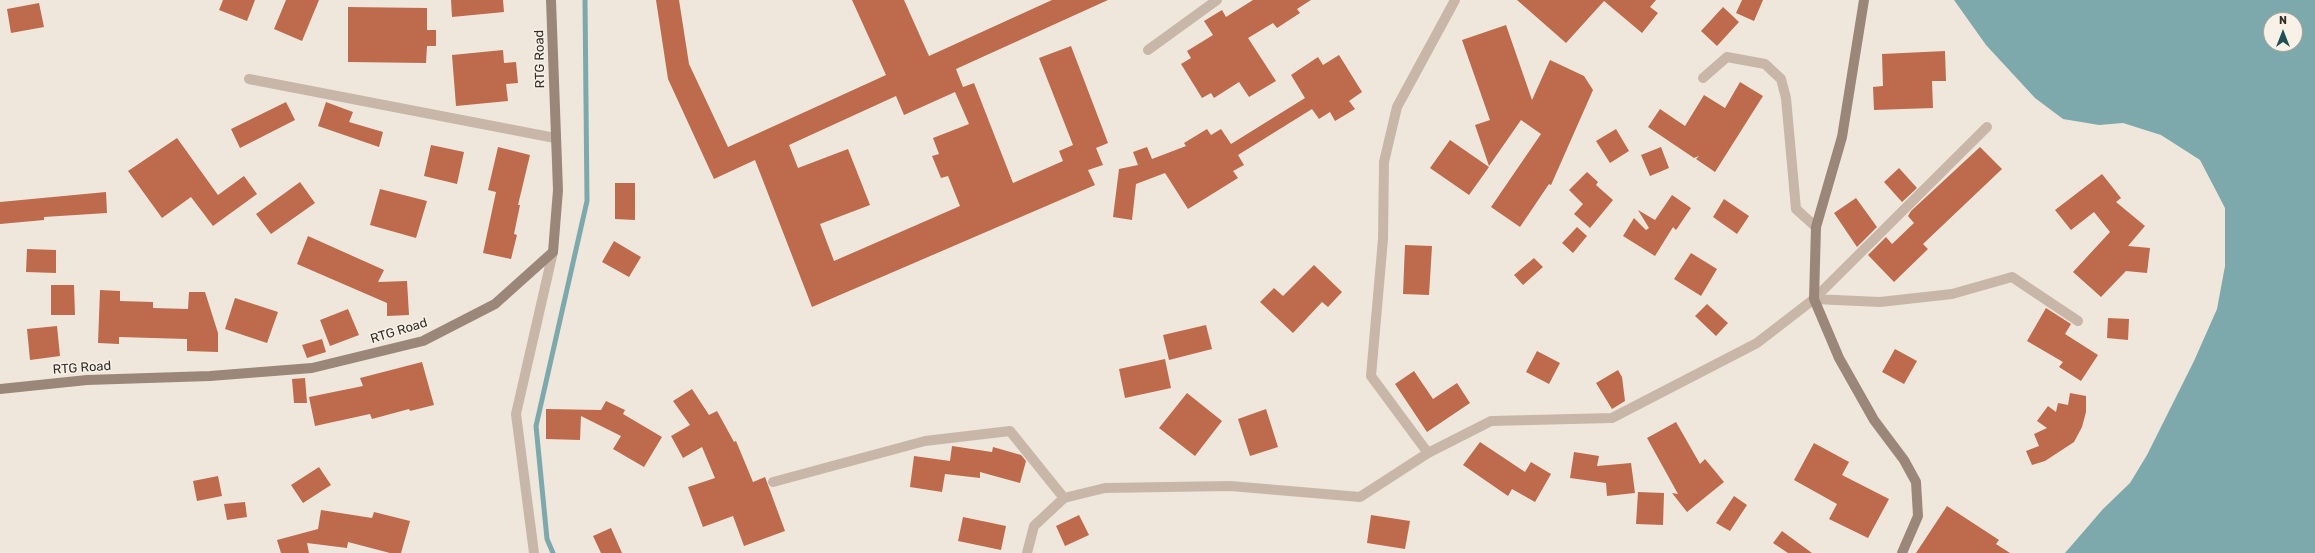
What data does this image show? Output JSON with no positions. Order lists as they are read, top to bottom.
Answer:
{
  "streets": {
    "main road": ["RTG Road"]
  },
  "north": "top"
}
